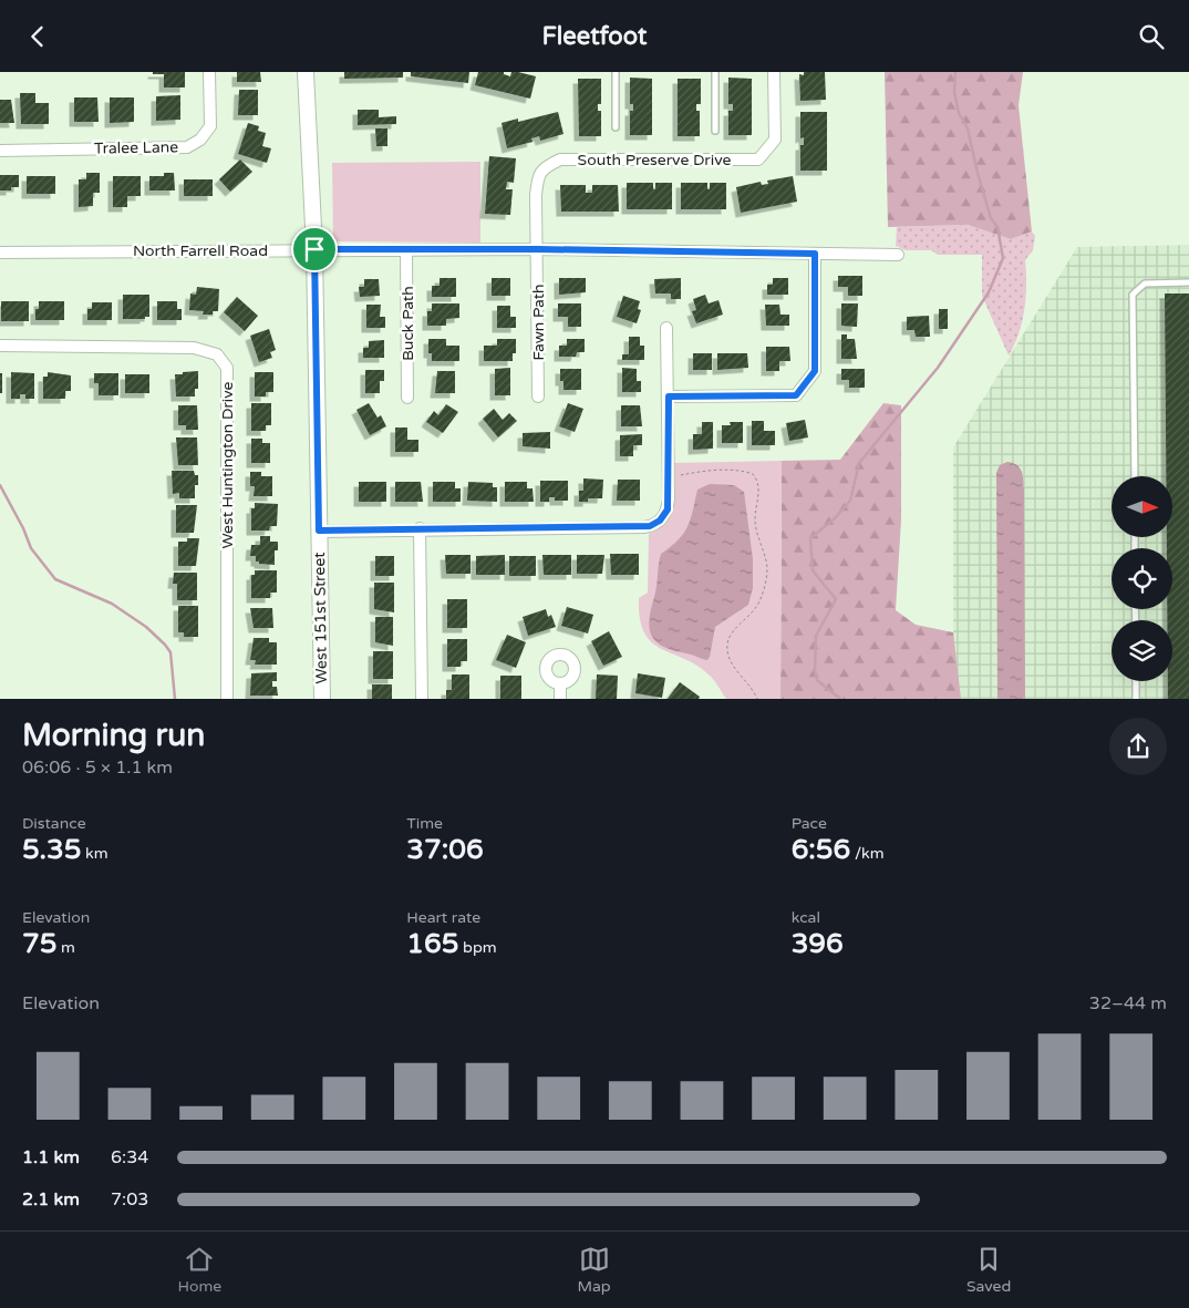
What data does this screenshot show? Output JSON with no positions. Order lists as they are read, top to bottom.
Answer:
{
  "streets": {
    "street": [
      "Tralee Lane",
      "South Preserve Drive",
      "North Farrell Road",
      "Fawn Path",
      "Buck Path",
      "West Huntington Drive",
      "West 151st Street"
    ]
  },
  "crossings": [
    ["South Preserve Drive", "North Farrell Road"],
    ["South Preserve Drive", "Fawn Path"],
    ["North Farrell Road", "Fawn Path"],
    ["North Farrell Road", "Buck Path"],
    ["North Farrell Road", "West 151st Street"]
  ],
  "north": "right",
  "page": {
    "header": "Fleetfoot",
    "heading": ["Morning run", "06:06 · 5 × 1.1 km"],
    "stats": [
      ["Distance", "5.35 km"],
      ["Time", "37:06"],
      ["Pace", "6:56 /km"],
      ["Elevation", "75 m"],
      ["Heart rate", "165 bpm"],
      ["kcal", "396"]
    ],
    "chart": ["Elevation", "32–44 m"],
    "list": [
      {
        "name": "1.1 km",
        "note": "6:34"
      },
      {
        "name": "2.1 km",
        "note": "7:03"
      }
    ],
    "tabs": ["Home", "Map", "Saved"]
  }
}
